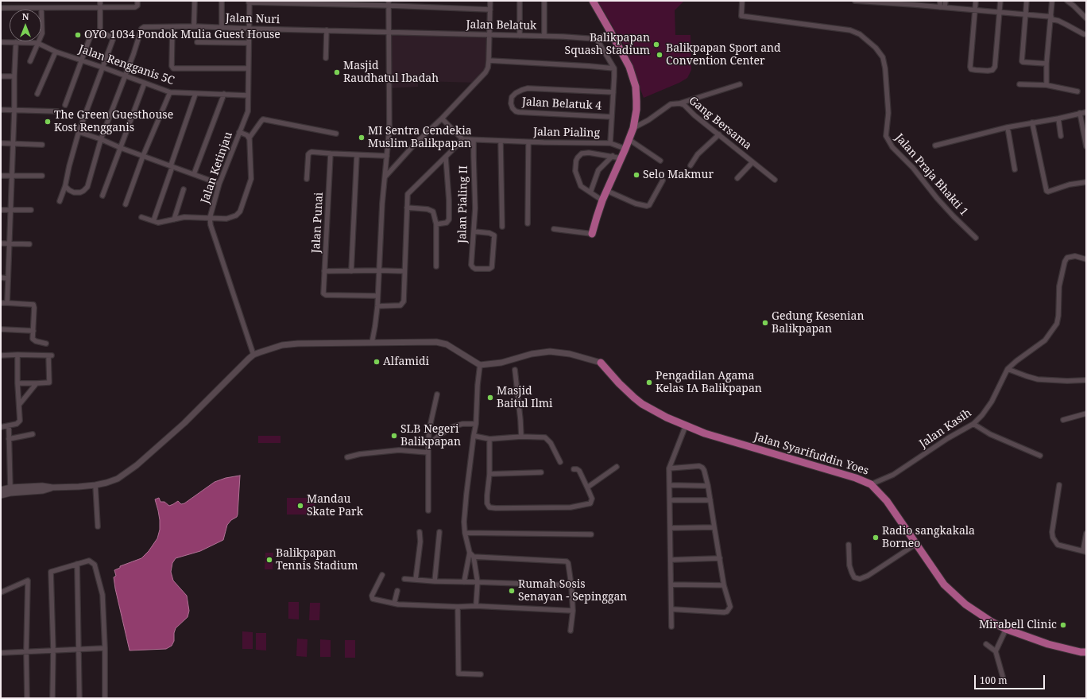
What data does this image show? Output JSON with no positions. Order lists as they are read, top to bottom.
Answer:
{
  "streets": {
    "highway": ["Jalan Syarifuddin Yoes"],
    "street": [
      "Jalan Nuri",
      "Jalan Belatuk",
      "Jalan Rengganis 5C",
      "Jalan Belatuk 4",
      "Gang Bersama",
      "Jalan Pialing",
      "Jalan Ketinjau",
      "Jalan Praja Bhakti 1",
      "Jalan Pialing II",
      "Jalan Punai",
      "Jalan Kasih"
    ]
  },
  "crossings": [
    ["Jalan Nuri", "Jalan Belatuk"],
    ["Jalan Nuri", "Jalan Rengganis 5C"],
    ["Jalan Nuri", "Jalan Ketinjau"],
    ["Jalan Rengganis 5C", "Jalan Ketinjau"],
    ["Jalan Belatuk 4", "Jalan Pialing"],
    ["Jalan Pialing", "Jalan Pialing II"],
    ["Jalan Kasih", "Jalan Syarifuddin Yoes"]
  ],
  "places": [
    "OYO 1034 Pondok Mulia Guest House",
    "Balikpapan Squash Stadium",
    "Balikpapan Sport and Convention Center",
    "Masjid Raudhatul Ibadah",
    "The Green Guesthouse Kost Rengganis",
    "MI Sentra Cendekia Muslim Balikpapan",
    "Selo Makmur",
    "Gedung Kesenian Balikpapan",
    "Alfamidi",
    "Pengadilan Agama Kelas IA Balikpapan",
    "Masjid Baitul Ilmi",
    "SLB Negeri Balikpapan",
    "Mandau Skate Park",
    "Radio sangkakala Borneo",
    "Balikpapan Tennis Stadium",
    "Rumah Sosis Senayan - Sepinggan",
    "Mirabell Clinic"
  ],
  "scale_bar": "100 m",
  "north": "top"
}
